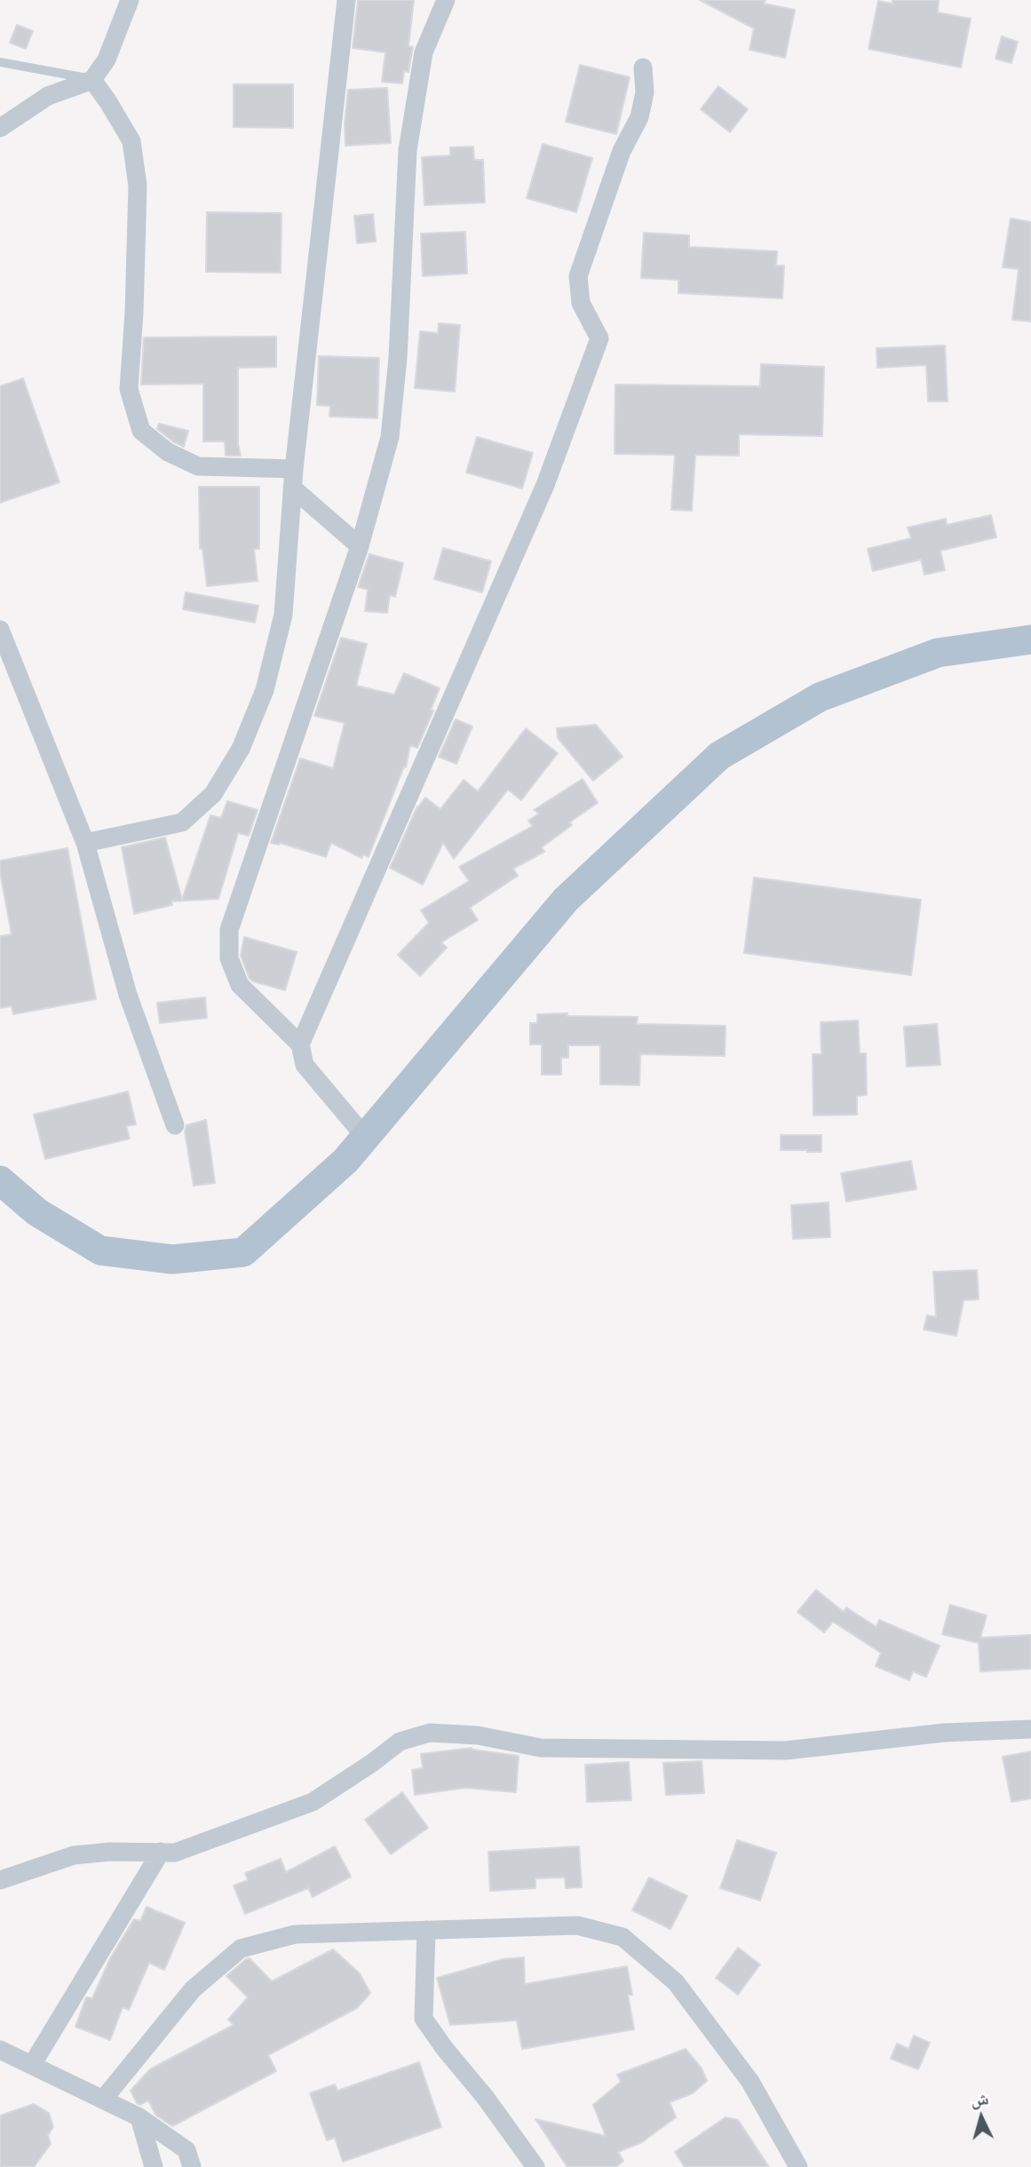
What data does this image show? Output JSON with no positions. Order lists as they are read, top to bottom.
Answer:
{
  "north": "top"
}
